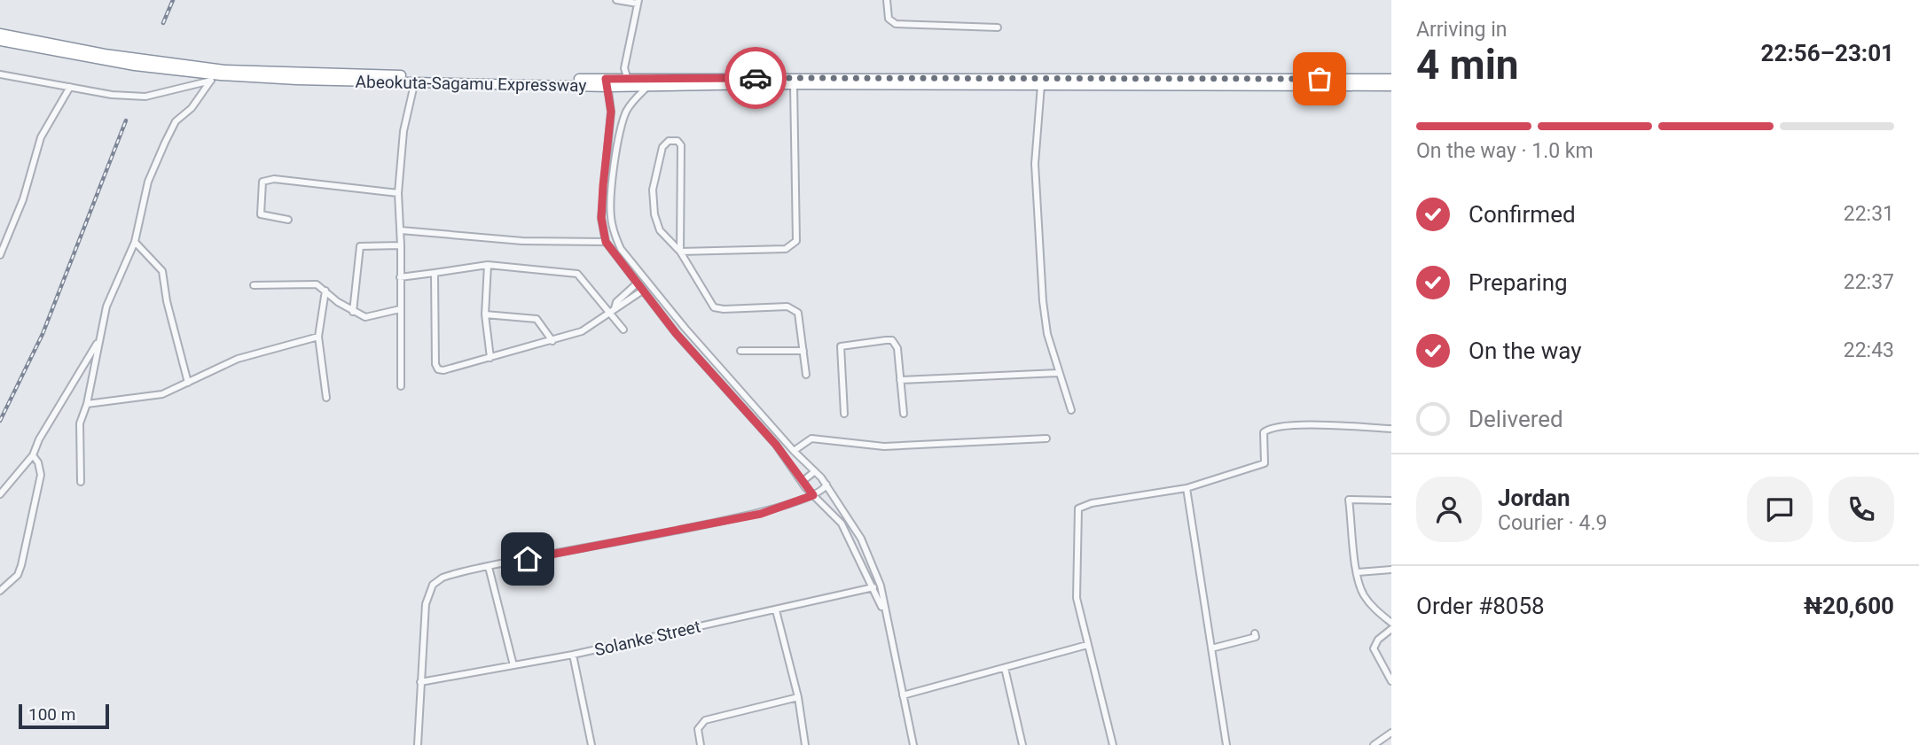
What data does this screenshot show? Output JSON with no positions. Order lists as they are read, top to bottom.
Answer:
{
  "streets": {
    "highway": ["Abeokuta-Sagamu Expressway"],
    "street": ["Solanke Street"]
  },
  "scale_bar": "100 m",
  "page": {
    "heading": ["4 min", "Arriving in", "22:56–23:01"],
    "panel": [
      "Jordan",
      "Courier · 4.9",
      "Order #8058",
      "₦20,600"
    ],
    "bar": "On the way · 1.0 km",
    "list": [
      ["Confirmed", "22:31"],
      ["Preparing", "22:37"],
      ["On the way", "22:43"],
      "Delivered"
    ],
    "scale": "100 m"
  }
}
